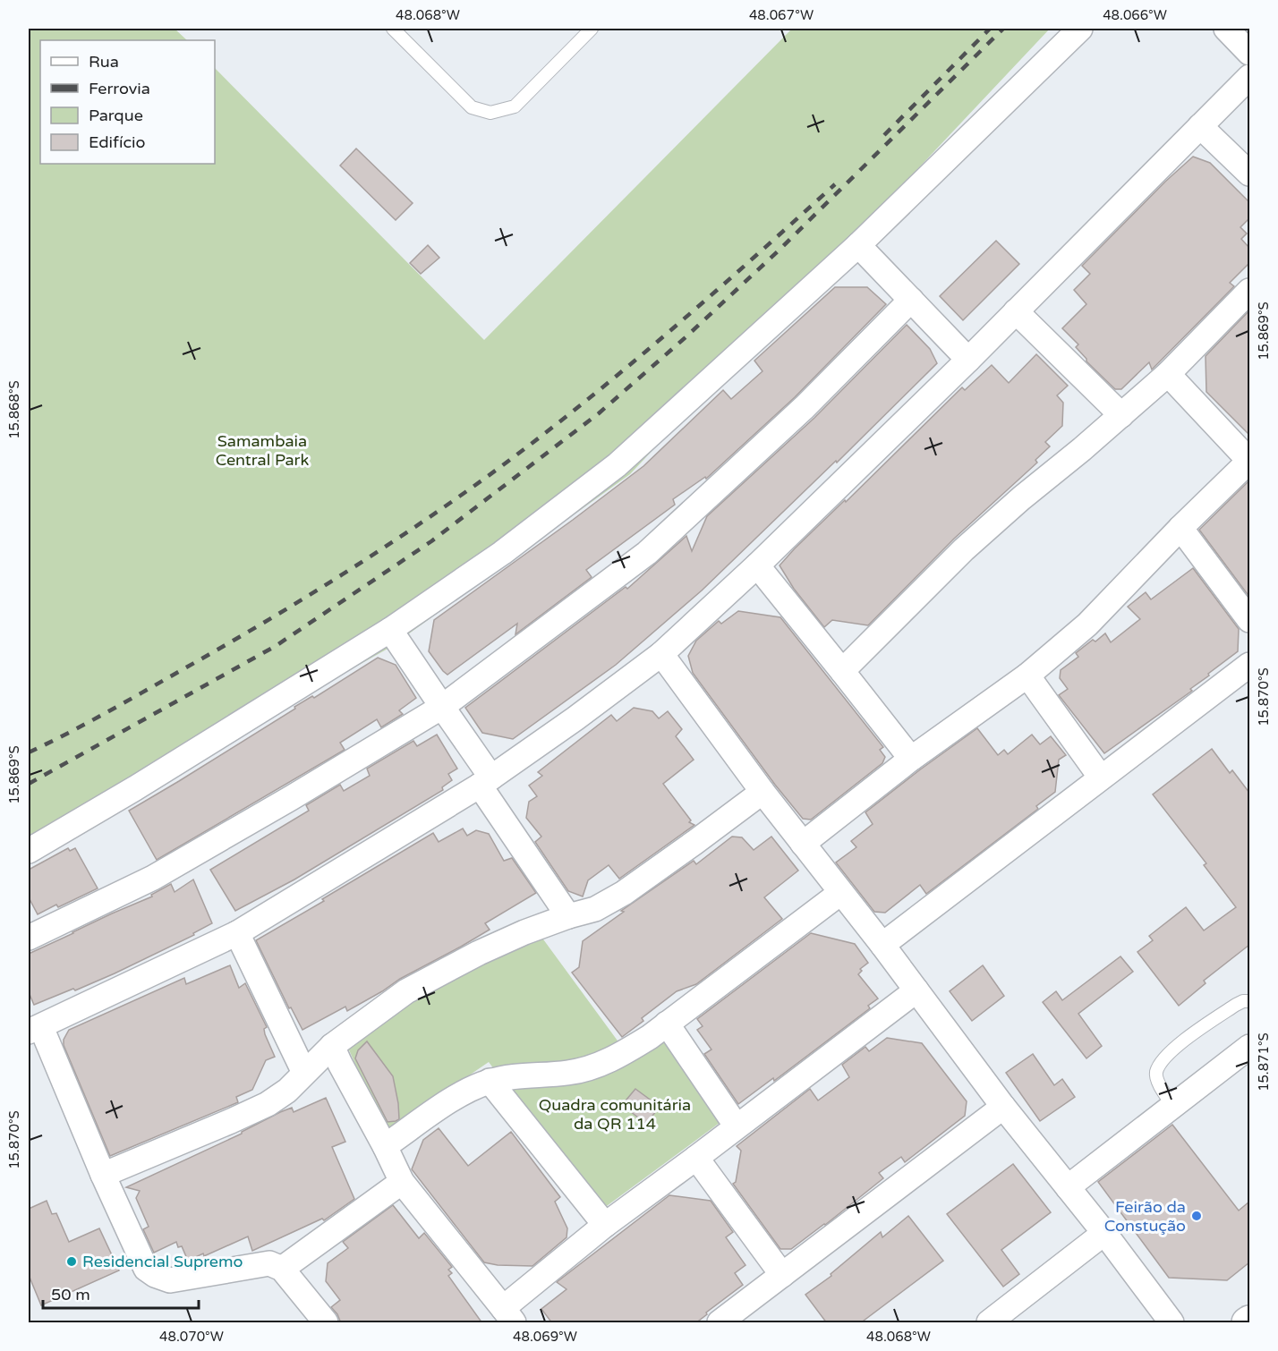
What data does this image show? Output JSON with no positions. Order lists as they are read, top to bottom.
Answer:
{
  "parks": ["Samambaia Central Park", "Quadra comunitária da QR 114"],
  "places": ["Feirão da Constução", "Residencial Supremo"],
  "legend": [
    "Rua",
    "Ferrovia",
    "Parque",
    "Edifício"
  ],
  "scale_bar": "50 m",
  "coordinates": [
    "48.068°W",
    "48.067°W",
    "48.066°W",
    "15.869°S",
    "15.868°S",
    "15.870°S",
    "15.871°S",
    "48.070°W",
    "48.069°W"
  ]
}
